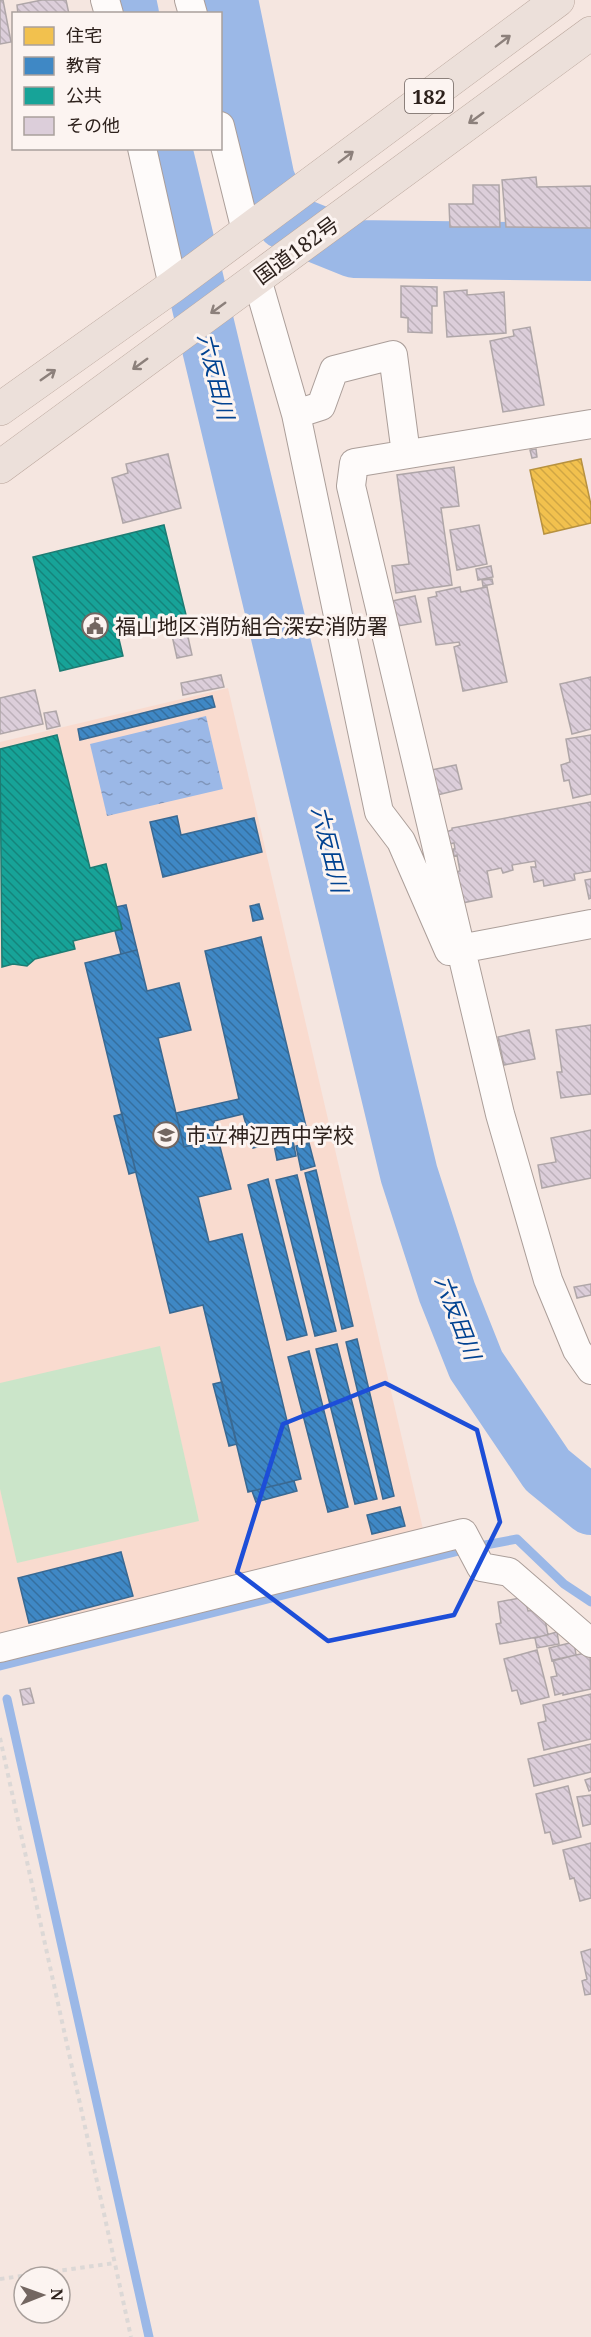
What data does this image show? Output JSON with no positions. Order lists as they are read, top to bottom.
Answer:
{
  "streets": {
    "highway": ["182", "国道182号"]
  },
  "water": ["六反田川"],
  "places": {
    "public building": ["福山地区消防組合深安消防署"],
    "school or university": ["市立神辺西中学校"]
  },
  "legend": [
    "住宅",
    "教育",
    "公共",
    "その他"
  ],
  "north": "right"
}
